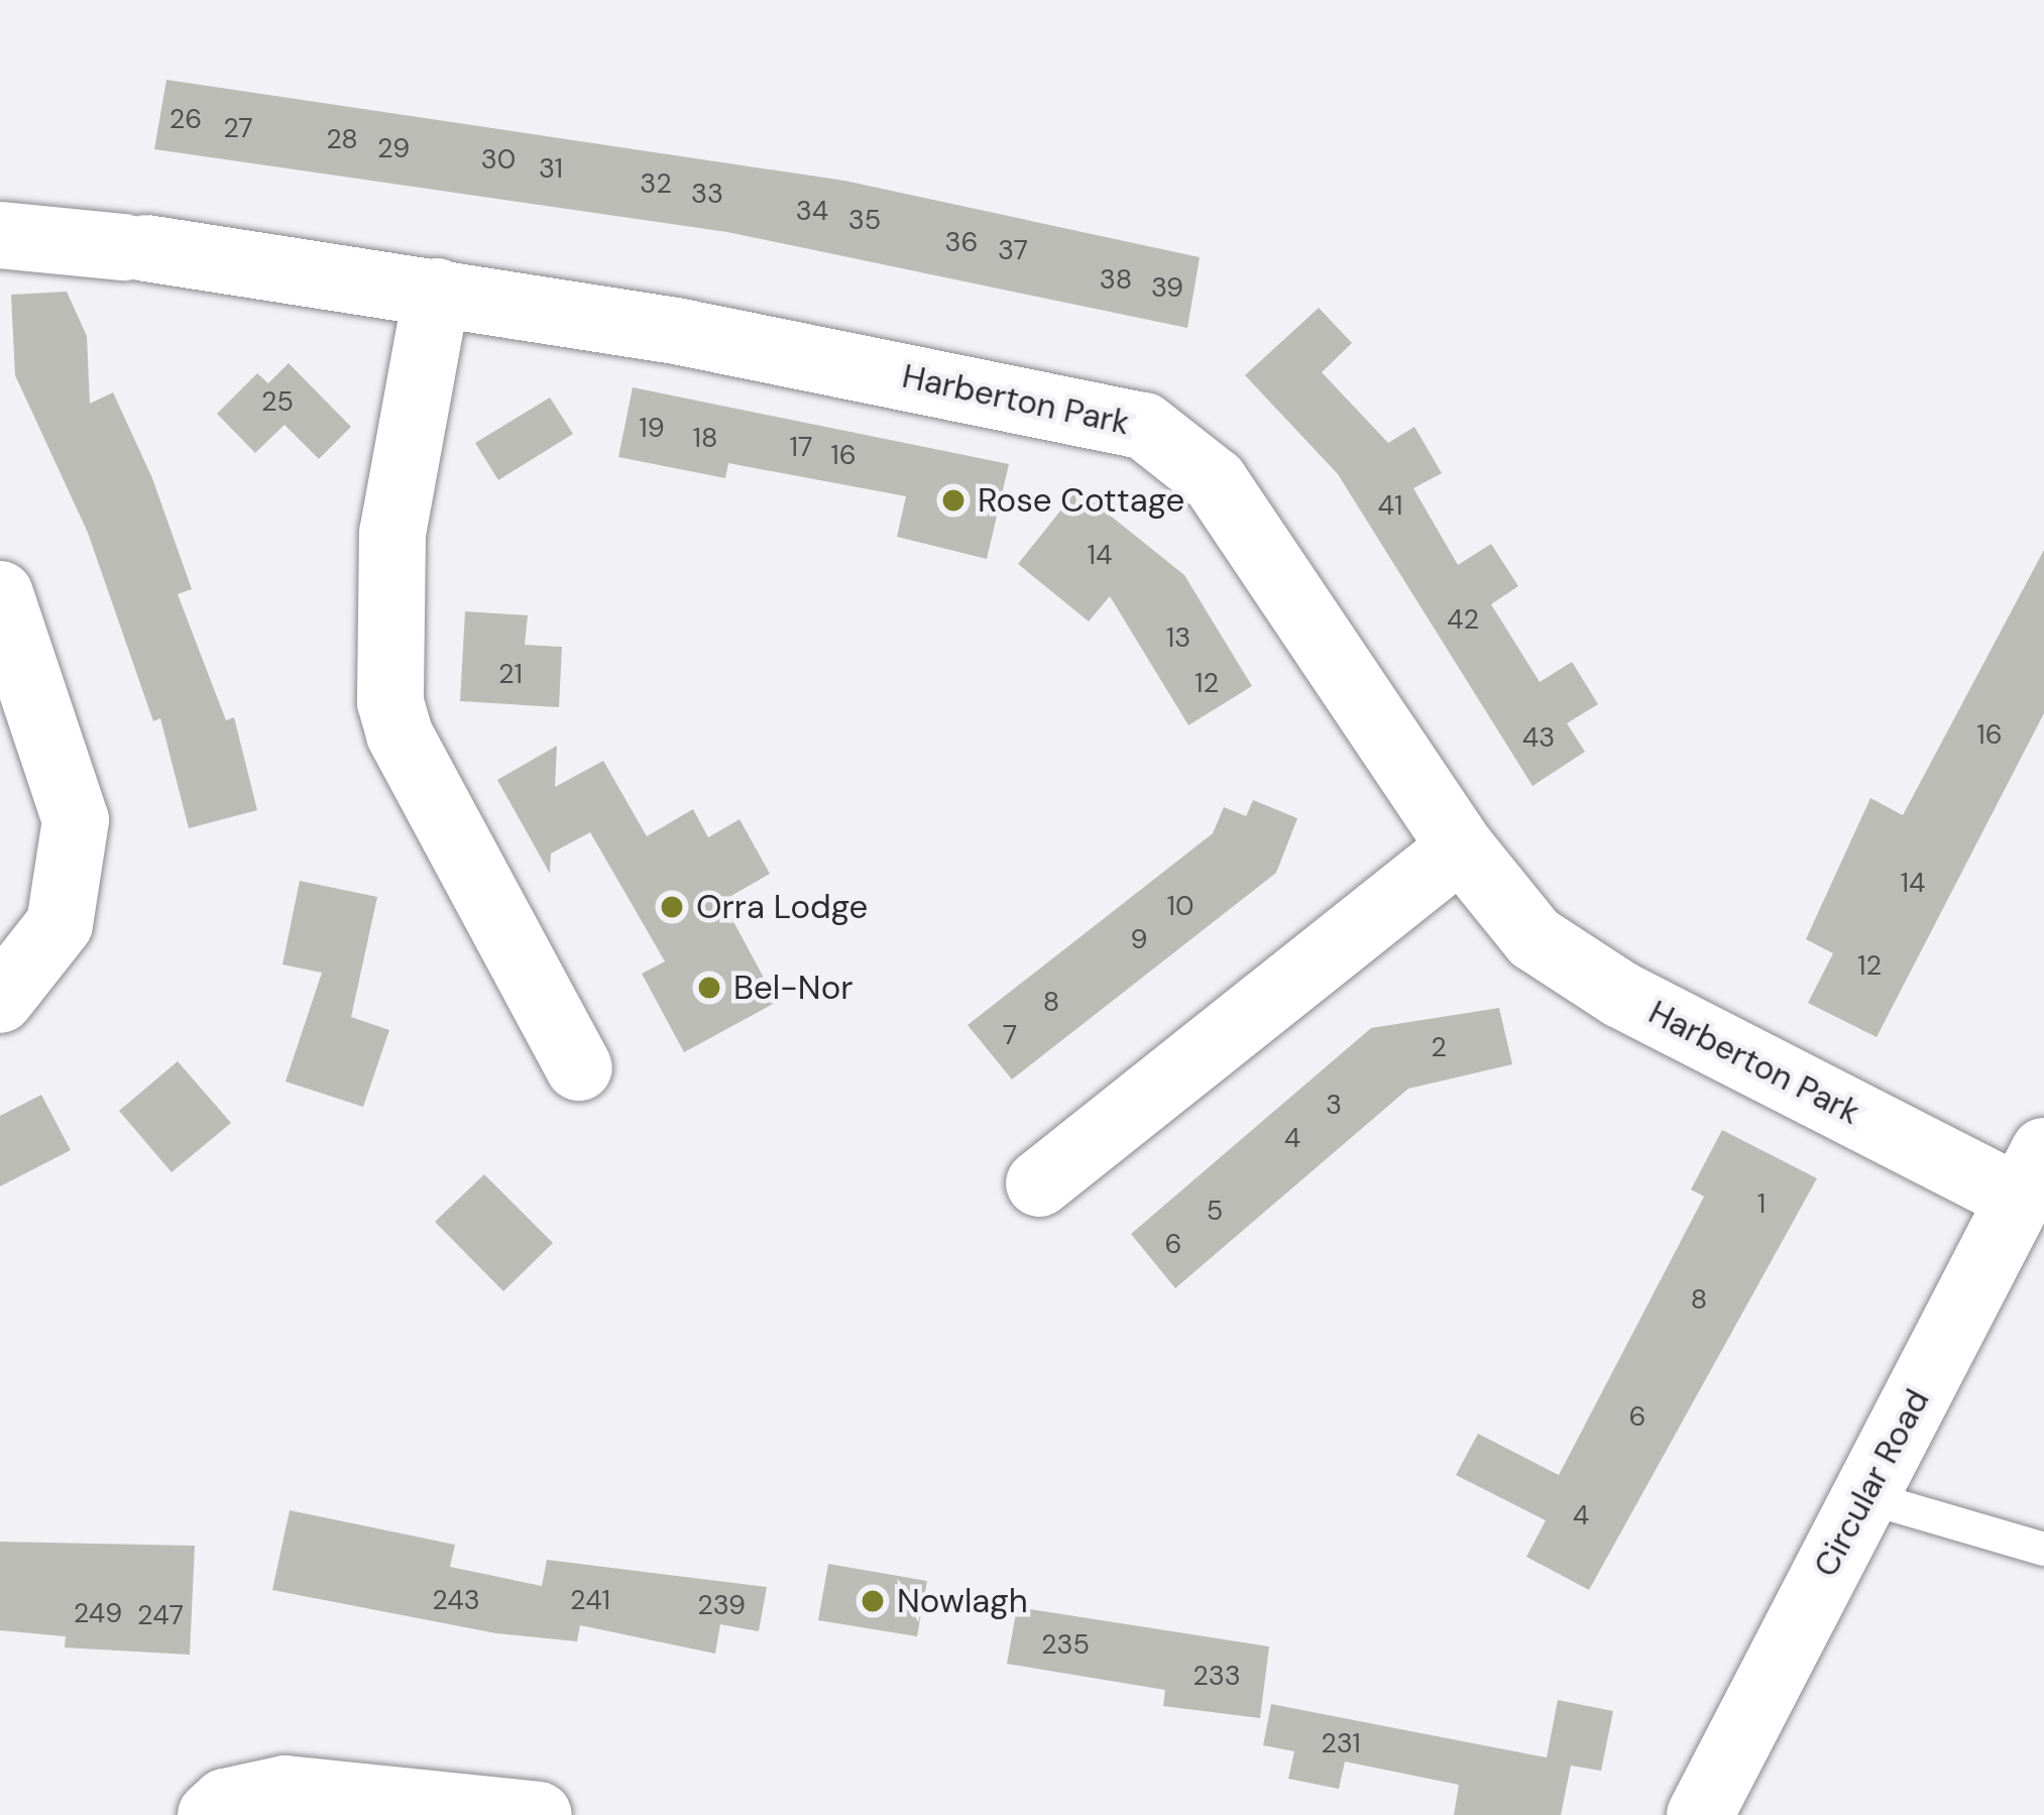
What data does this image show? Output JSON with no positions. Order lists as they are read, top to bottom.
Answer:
{
  "streets": {
    "street": ["Harberton Park", "Circular Road"]
  },
  "crossings": [
    ["Harberton Park", "Circular Road"]
  ],
  "places": [
    "Rose Cottage",
    "Orra Lodge",
    "Bel-Nor",
    "Nowlagh"
  ],
  "house_numbers": [
    "26",
    "27",
    "28",
    "29",
    "30",
    "31",
    "32",
    "33",
    "34",
    "35",
    "36",
    "37",
    "38",
    "39",
    "25",
    "19",
    "18",
    "17",
    "16",
    "41",
    "14",
    "42",
    "13",
    "21",
    "12",
    "16",
    "43",
    "14",
    "10",
    "9",
    "12",
    "8",
    "7",
    "2",
    "3",
    "4",
    "1",
    "5",
    "6",
    "8",
    "6",
    "4",
    "243",
    "241",
    "239",
    "249",
    "247",
    "235",
    "233",
    "231"
  ]
}
